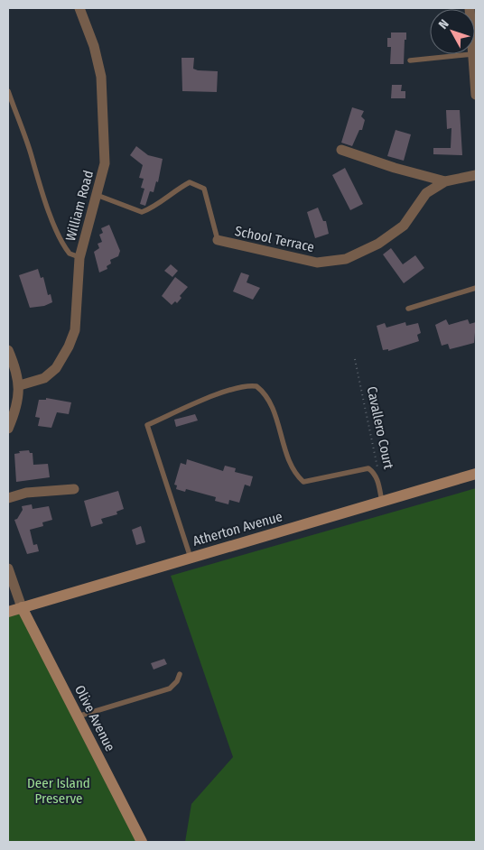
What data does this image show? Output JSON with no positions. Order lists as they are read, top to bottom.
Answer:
{
  "streets": {
    "main road": ["Atherton Avenue", "Olive Avenue"],
    "street": ["William Road", "School Terrace"],
    "path": ["Cavallero Court"]
  },
  "crossings": [
    ["William Road", "School Terrace"],
    ["Atherton Avenue", "Olive Avenue"]
  ],
  "parks": ["Deer Island Preserve"],
  "north": "top left"
}
